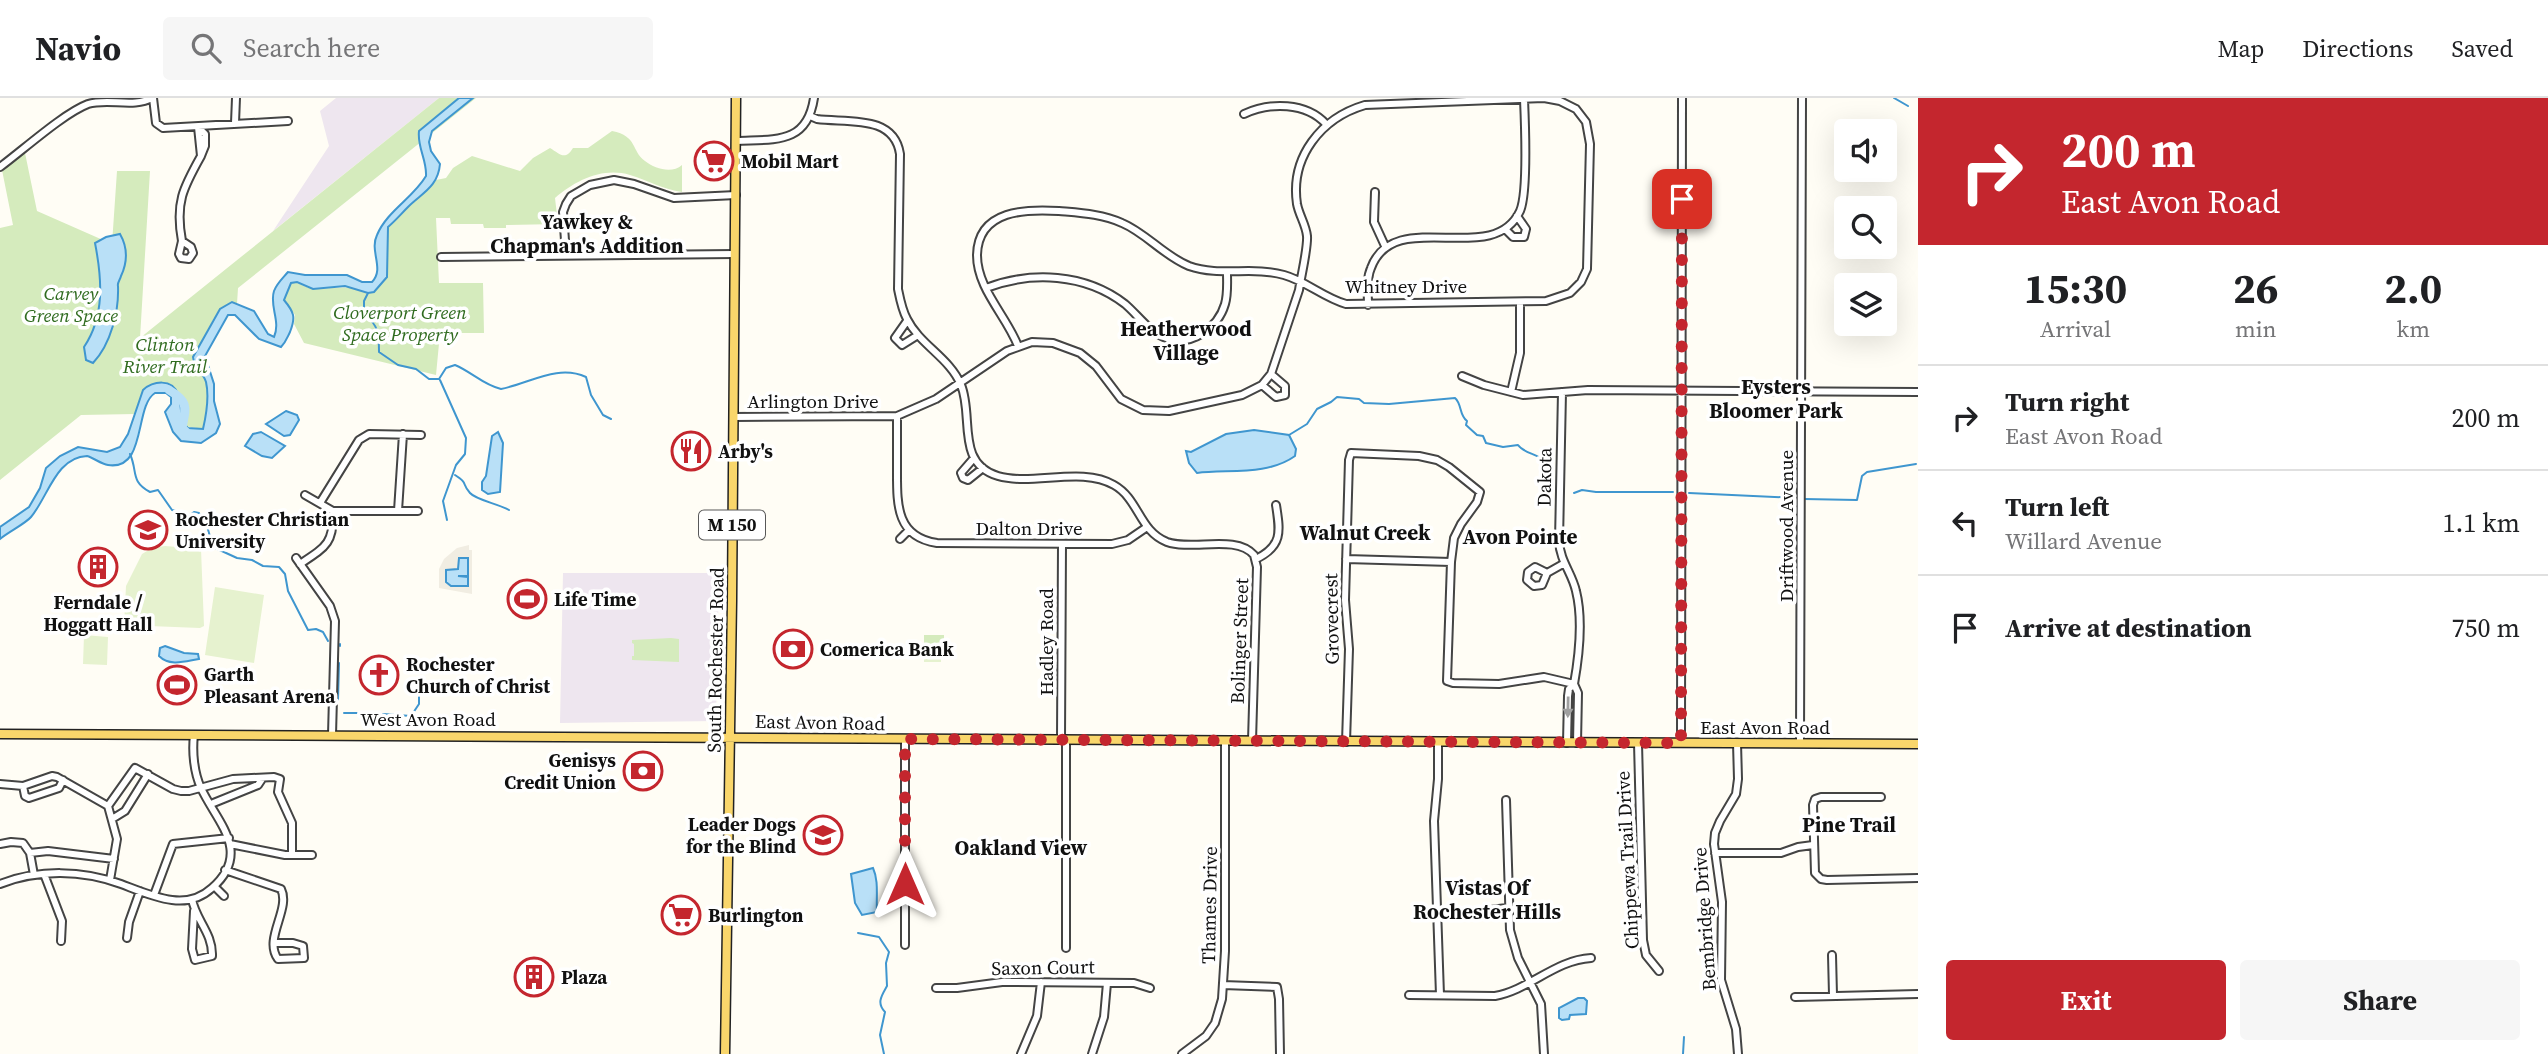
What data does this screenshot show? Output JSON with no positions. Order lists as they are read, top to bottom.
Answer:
{
  "streets": {
    "main road": [
      "M 150",
      "South Rochester Road",
      "West Avon Road",
      "East Avon Road"
    ],
    "street": [
      "Whitney Drive",
      "Arlington Drive",
      "Dakota",
      "Driftwood Avenue",
      "Dalton Drive",
      "Grovecrest",
      "Bolinger Street",
      "Hadley Road",
      "Chippewa Trail Drive",
      "Thames Drive",
      "Bembridge Drive",
      "Saxon Court"
    ]
  },
  "crossings": [
    ["Whitney Drive", "Arlington Drive"],
    ["Arlington Drive", "Bolinger Street"],
    ["Arlington Drive", "South Rochester Road"],
    ["Dakota", "East Avon Road"],
    ["Driftwood Avenue", "East Avon Road"],
    ["Dalton Drive", "Bolinger Street"],
    ["Dalton Drive", "Hadley Road"],
    ["Grovecrest", "East Avon Road"],
    ["Bolinger Street", "East Avon Road"],
    ["Hadley Road", "East Avon Road"],
    ["South Rochester Road", "West Avon Road"],
    ["South Rochester Road", "East Avon Road"],
    ["West Avon Road", "East Avon Road"],
    ["East Avon Road", "Chippewa Trail Drive"],
    ["East Avon Road", "Thames Drive"],
    ["East Avon Road", "Bembridge Drive"]
  ],
  "districts": [
    "Yawkey & Chapman's Addition",
    "Heatherwood Village",
    "Eysters Bloomer Park",
    "Walnut Creek",
    "Avon Pointe",
    "Pine Trail",
    "Oakland View",
    "Vistas Of Rochester Hills"
  ],
  "parks": ["Carvey Green Space", "Cloverport Green Space Property", "Clinton River Trail"],
  "places": {
    "supermarket": ["Mobil Mart", "Burlington"],
    "restaurant": ["Arby's"],
    "school or university": ["Rochester Christian University", "Leader Dogs for the Blind"],
    "building": ["Ferndale / Hoggatt Hall", "Plaza"],
    "sports": ["Life Time", "Garth Pleasant Arena"],
    "bank": ["Comerica Bank", "Genisys Credit Union"],
    "church": ["Rochester Church of Christ"]
  },
  "page": {
    "header": "Navio",
    "search": "Search here",
    "nav": ["Map", "Directions", "Saved"],
    "turn": ["200 m", "East Avon Road"],
    "eta": [
      "15:30",
      "Arrival",
      "26",
      "min",
      "2.0",
      "km"
    ],
    "list": [
      {
        "name": "Turn right",
        "note": "East Avon Road",
        "value": "200 m"
      },
      {
        "name": "Turn left",
        "note": "Willard Avenue",
        "value": "1.1 km"
      },
      {
        "name": "Arrive at destination",
        "value": "750 m"
      }
    ],
    "buttons": ["Exit", "Share"]
  }
}
